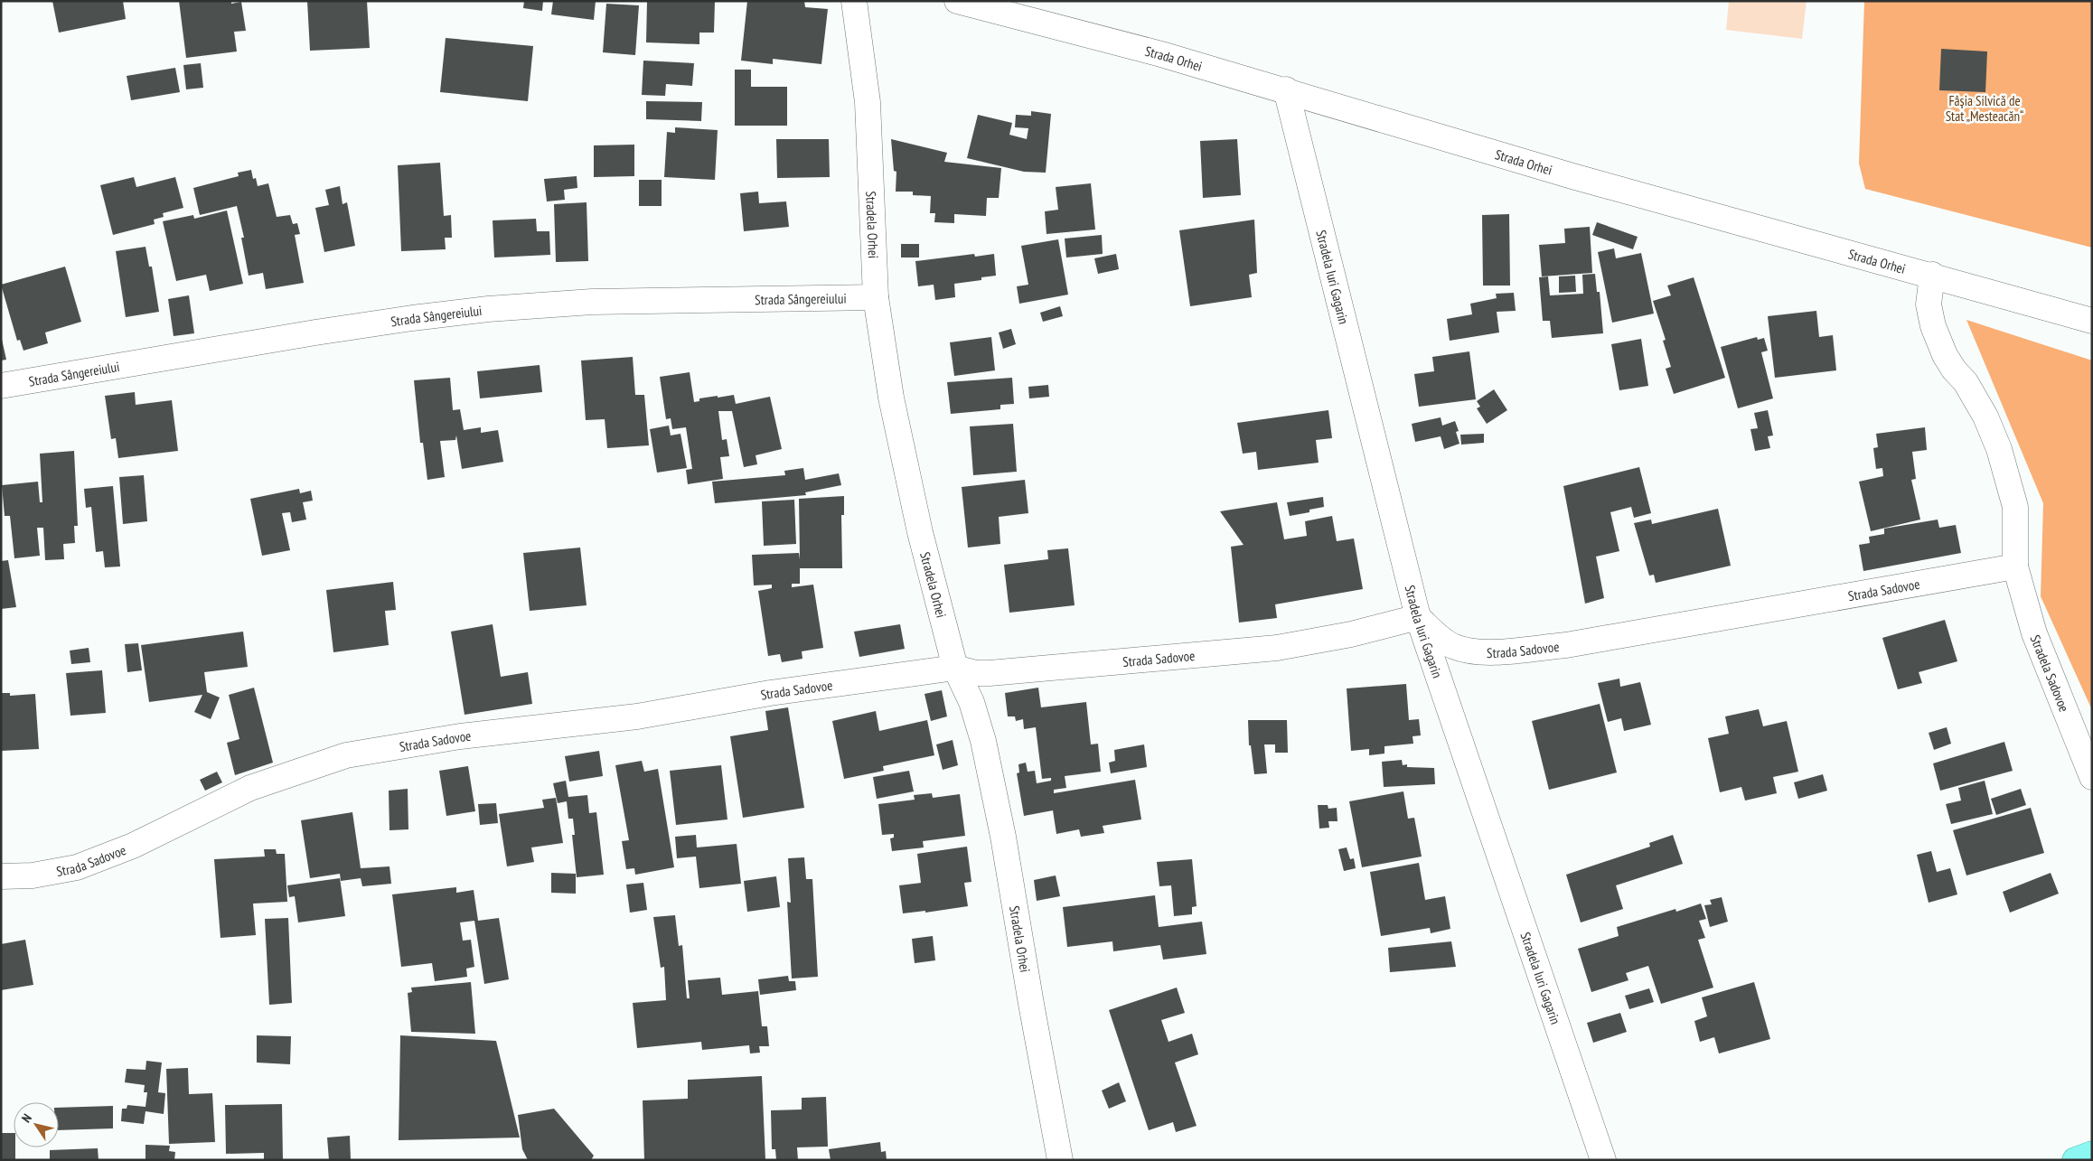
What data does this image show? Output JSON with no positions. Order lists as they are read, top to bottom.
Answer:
{
  "streets": {
    "street": [
      "Strada Orhei",
      "Stradela Orhei",
      "Stradela Iuri Gagarin",
      "Strada Sângereiului",
      "Strada Sadovoe",
      "Stradela Sadovoe"
    ]
  },
  "crossings": [
    ["Strada Orhei", "Stradela Iuri Gagarin"],
    ["Stradela Orhei", "Strada Sângereiului"],
    ["Stradela Orhei", "Strada Sadovoe"],
    ["Stradela Iuri Gagarin", "Strada Sadovoe"],
    ["Strada Sadovoe", "Stradela Sadovoe"]
  ],
  "parks": ["Fâşia Silvică de Stat „Mesteacăn“"],
  "north": "top left"
}
